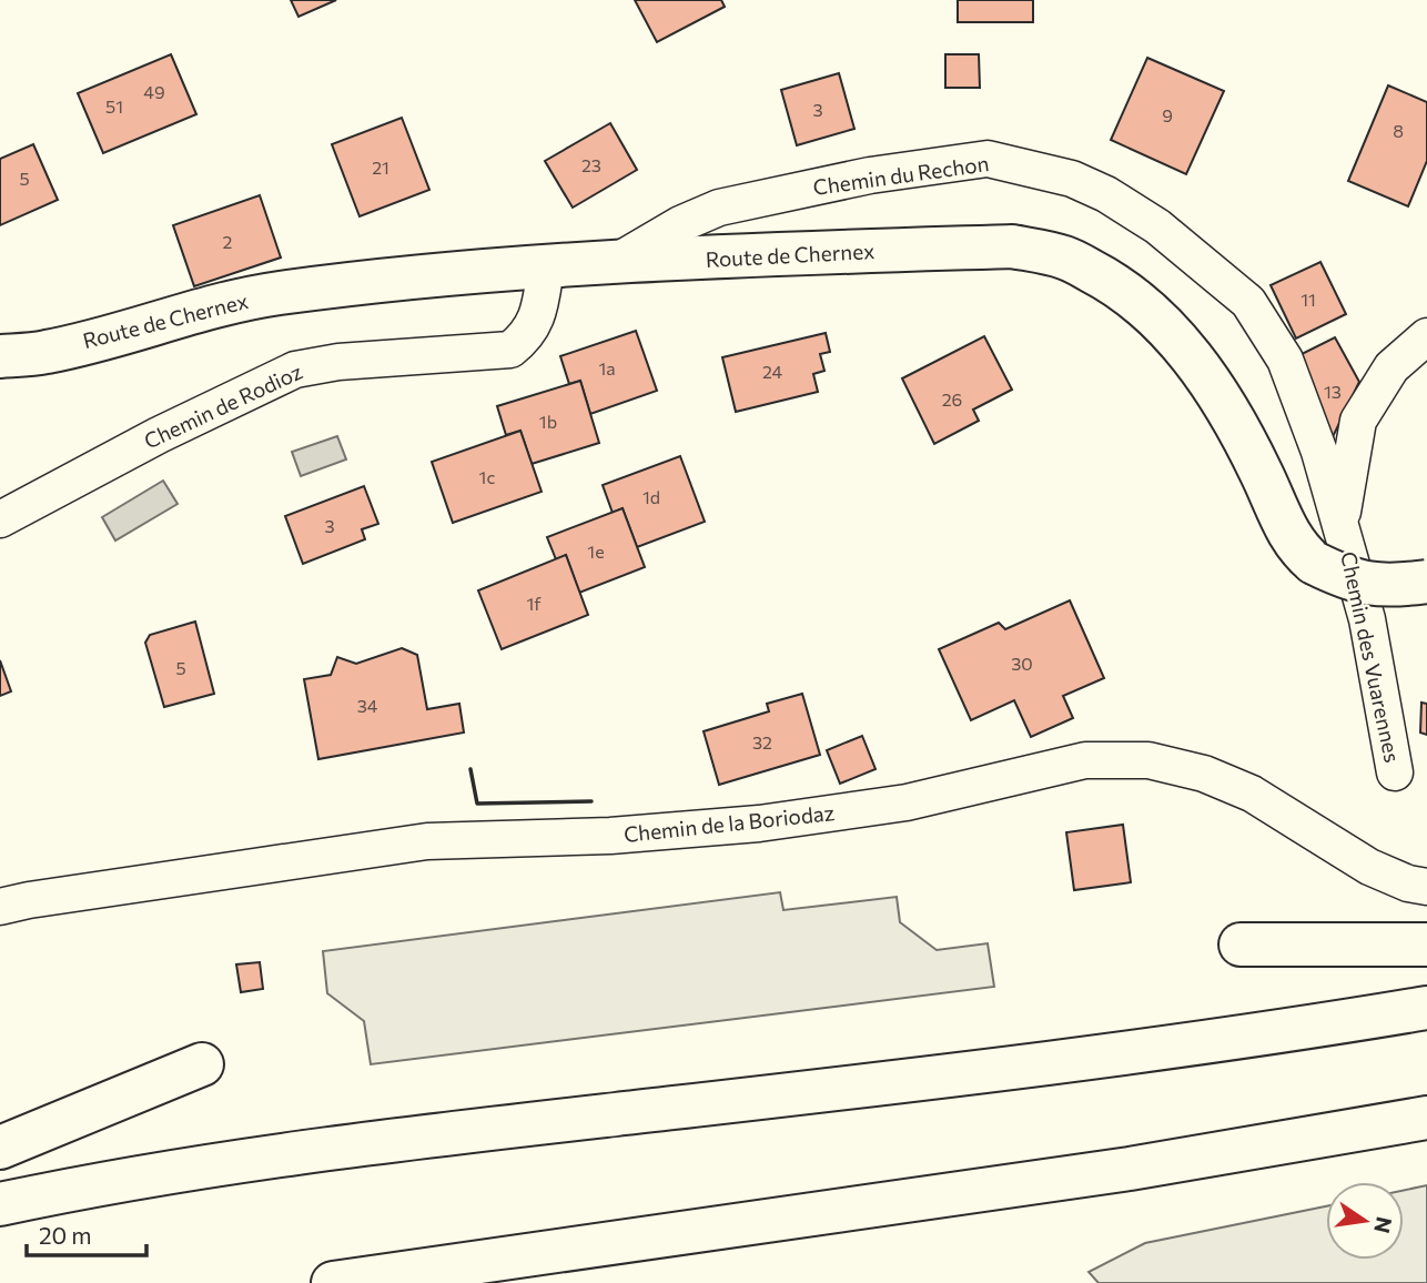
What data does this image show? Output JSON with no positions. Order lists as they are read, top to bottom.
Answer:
{
  "streets": {
    "main road": ["Route de Chernex"],
    "street": [
      "Chemin du Rechon",
      "Chemin de Rodioz",
      "Chemin des Vuarennes",
      "Chemin de la Boriodaz"
    ]
  },
  "crossings": [
    ["Chemin du Rechon", "Route de Chernex"],
    ["Chemin du Rechon", "Chemin des Vuarennes"],
    ["Route de Chernex", "Chemin de Rodioz"]
  ],
  "house_numbers": [
    "49",
    "51",
    "3",
    "9",
    "8",
    "23",
    "21",
    "5",
    "2",
    "11",
    "1a",
    "24",
    "13",
    "26",
    "1b",
    "1c",
    "1d",
    "3",
    "1e",
    "1f",
    "30",
    "5",
    "34",
    "32"
  ],
  "scale_bar": "20 m",
  "north": "right"
}
